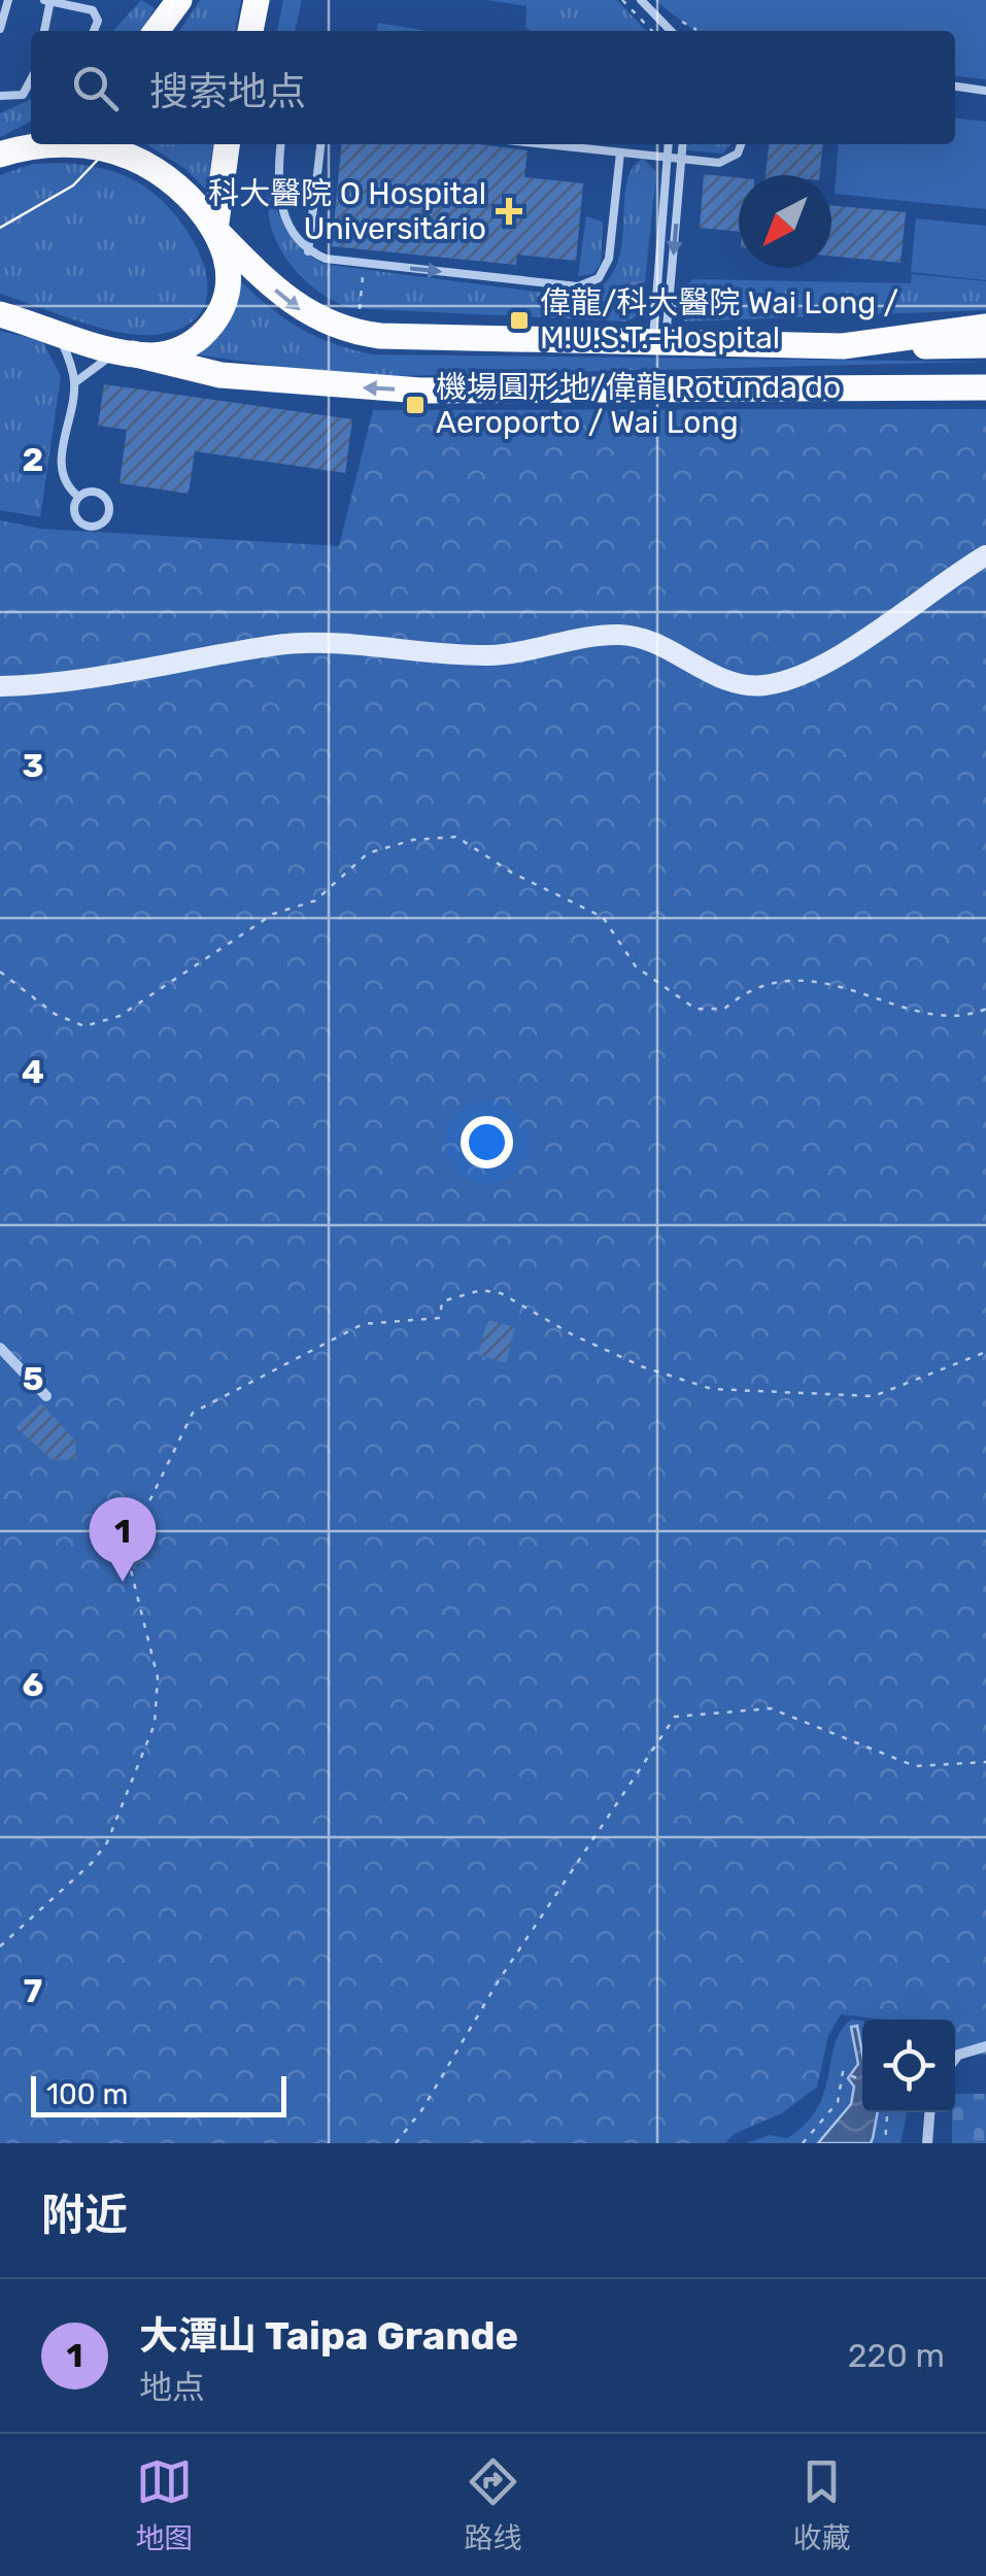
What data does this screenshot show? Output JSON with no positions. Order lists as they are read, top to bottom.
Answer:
{
  "places": {
    "health": ["科大醫院 O Hospital Universitário"],
    "transit": ["偉龍/科大醫院 Wai Long / M.U.S.T.-Hospital", "機場圓形地/偉龍 Rotunda do Aeroporto / Wai Long"]
  },
  "scale_bar": "100 m",
  "north": "bottom left",
  "page": {
    "search": "搜索地点",
    "pins": "1",
    "scale": "100 m",
    "heading": "附近",
    "list": [
      {
        "mark": "1",
        "name": "大潭山 Taipa Grande",
        "note": "地点",
        "value": "220 m"
      }
    ],
    "nav": ["地图", "路线", "收藏"]
  },
  "grid": {
    "rows": [
      "2",
      "3",
      "4",
      "5",
      "6",
      "7"
    ]
  }
}
